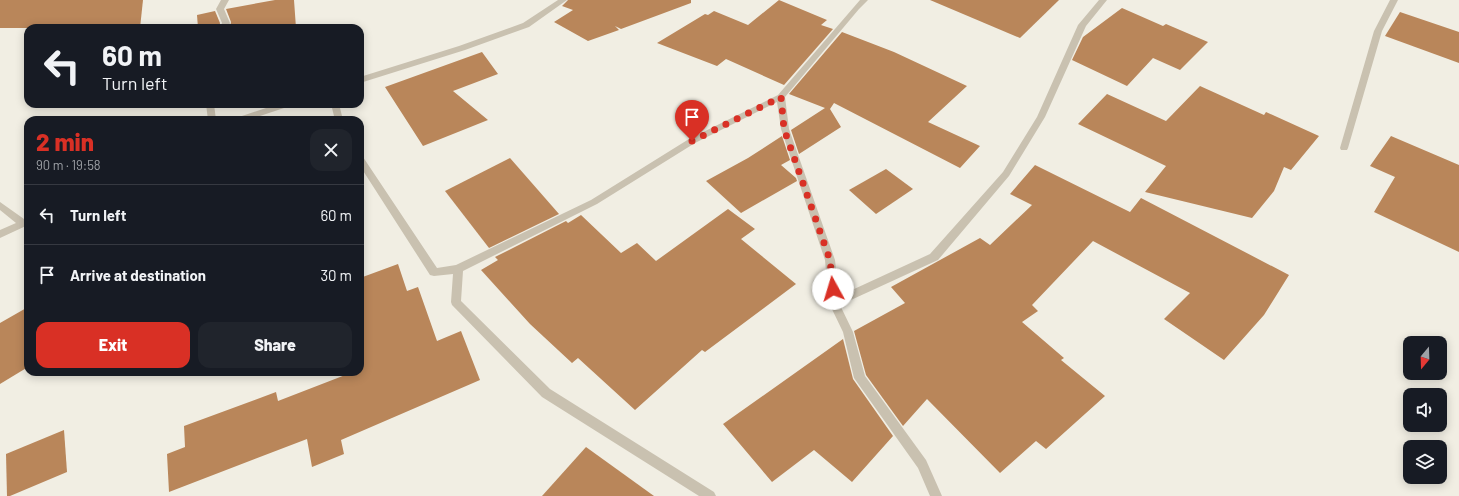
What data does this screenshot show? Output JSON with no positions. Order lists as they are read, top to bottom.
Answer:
{
  "north": "bottom",
  "page": {
    "turn": ["60 m", "Turn left"],
    "heading": ["2 min", "90 m · 19:58"],
    "list": [
      {
        "name": "Turn left",
        "value": "60 m"
      },
      {
        "name": "Arrive at destination",
        "value": "30 m"
      }
    ],
    "buttons": ["Exit", "Share"]
  }
}
